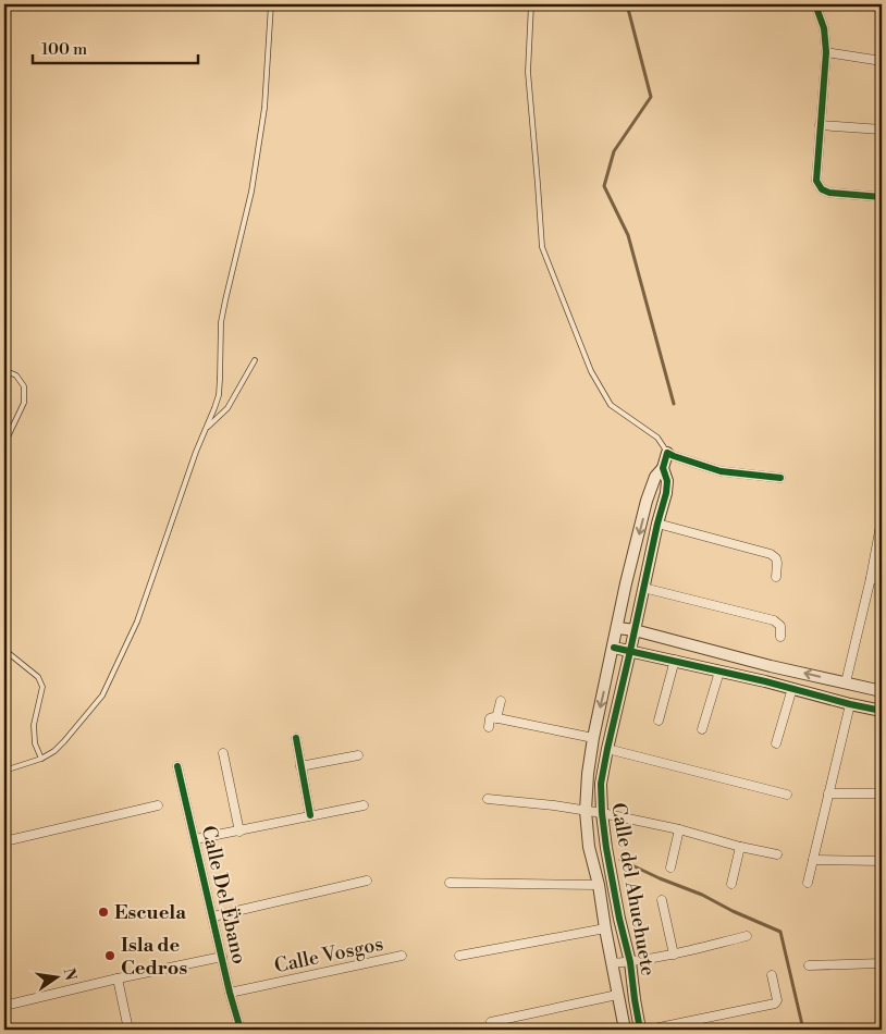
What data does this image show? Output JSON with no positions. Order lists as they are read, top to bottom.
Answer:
{
  "streets": {
    "street": ["Calle del Ahuehuete", "Calle Del Ëbano", "Calle Vosgos"]
  },
  "crossings": [
    ["Calle Del Ëbano", "Calle Vosgos"]
  ],
  "places": ["Escuela", "Isla de Cedros"],
  "scale_bar": "100 m",
  "north": "right"
}
